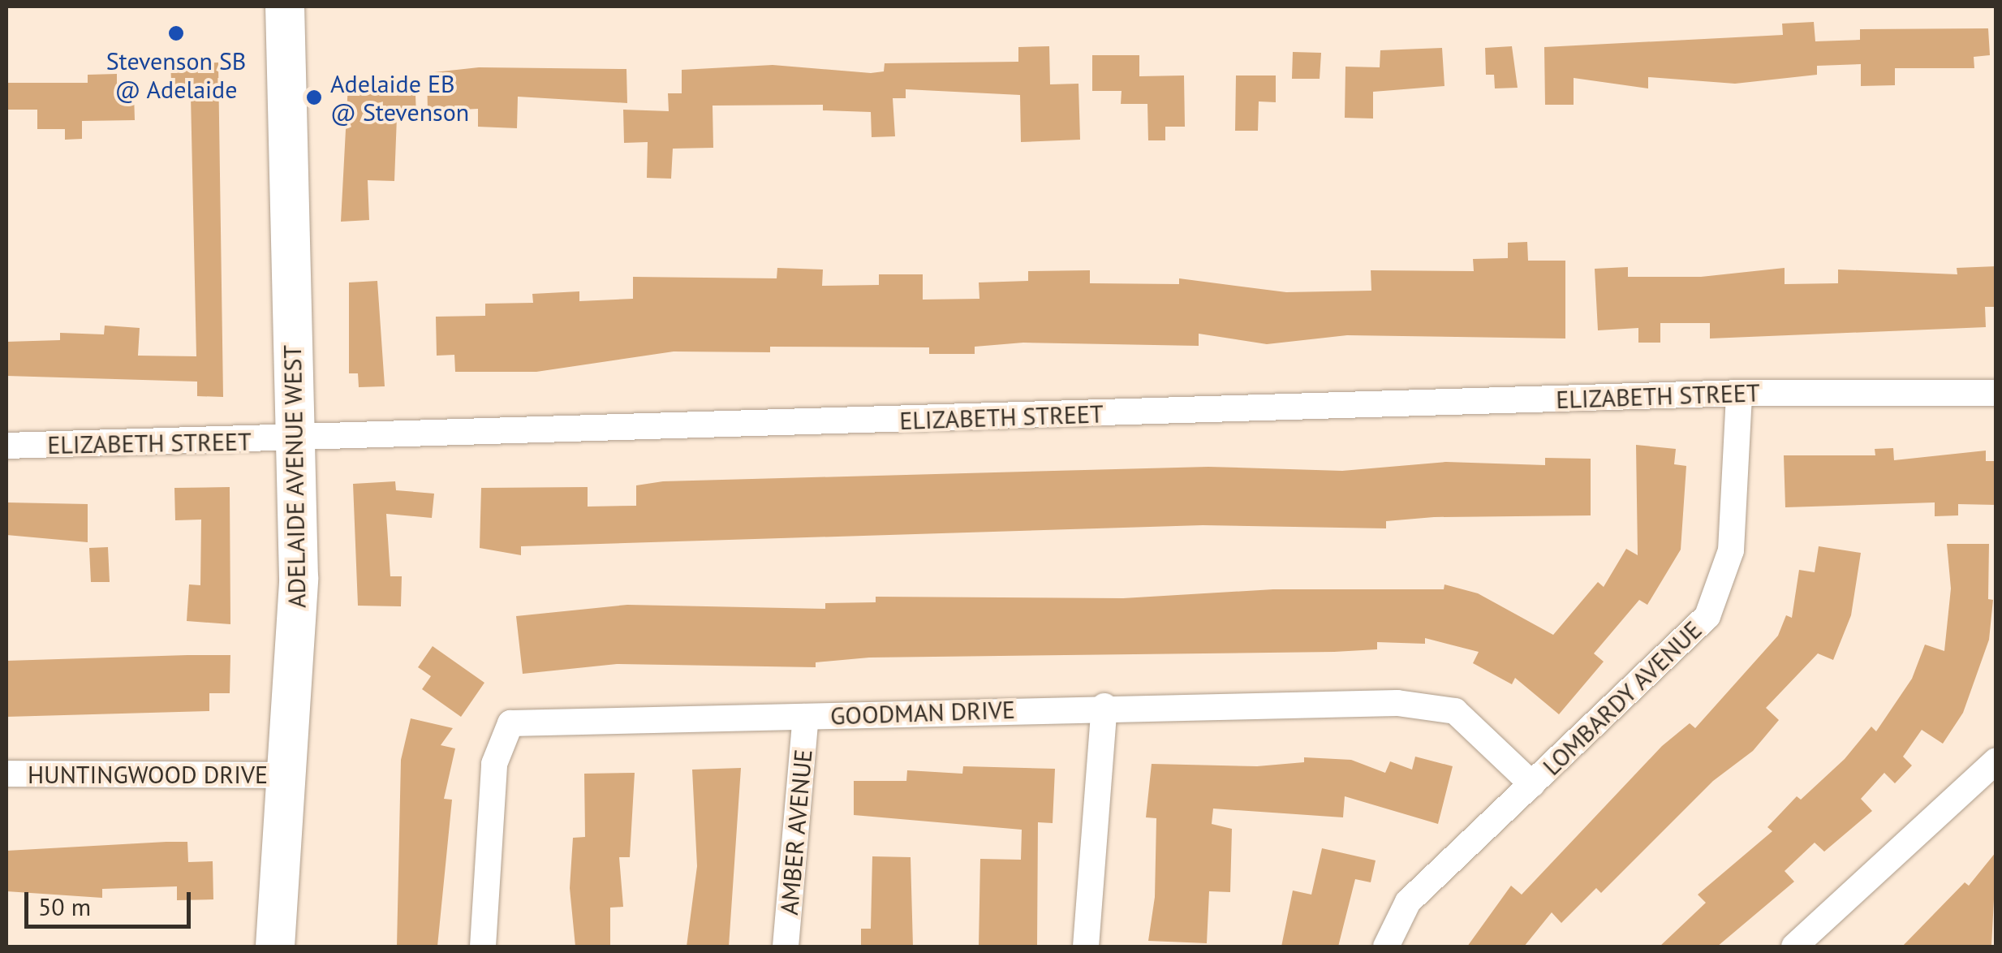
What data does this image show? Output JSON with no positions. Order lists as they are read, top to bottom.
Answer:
{
  "streets": {
    "main road": ["ADELAIDE AVENUE WEST"],
    "street": [
      "ELIZABETH STREET",
      "LOMBARDY AVENUE",
      "GOODMAN DRIVE",
      "HUNTINGWOOD DRIVE",
      "AMBER AVENUE"
    ]
  },
  "crossings": [
    ["ELIZABETH STREET", "ADELAIDE AVENUE WEST"],
    ["ELIZABETH STREET", "LOMBARDY AVENUE"],
    ["ADELAIDE AVENUE WEST", "HUNTINGWOOD DRIVE"],
    ["LOMBARDY AVENUE", "GOODMAN DRIVE"],
    ["GOODMAN DRIVE", "AMBER AVENUE"]
  ],
  "places": ["Stevenson SB @ Adelaide", "Adelaide EB @ Stevenson"],
  "scale_bar": "50 m"
}
